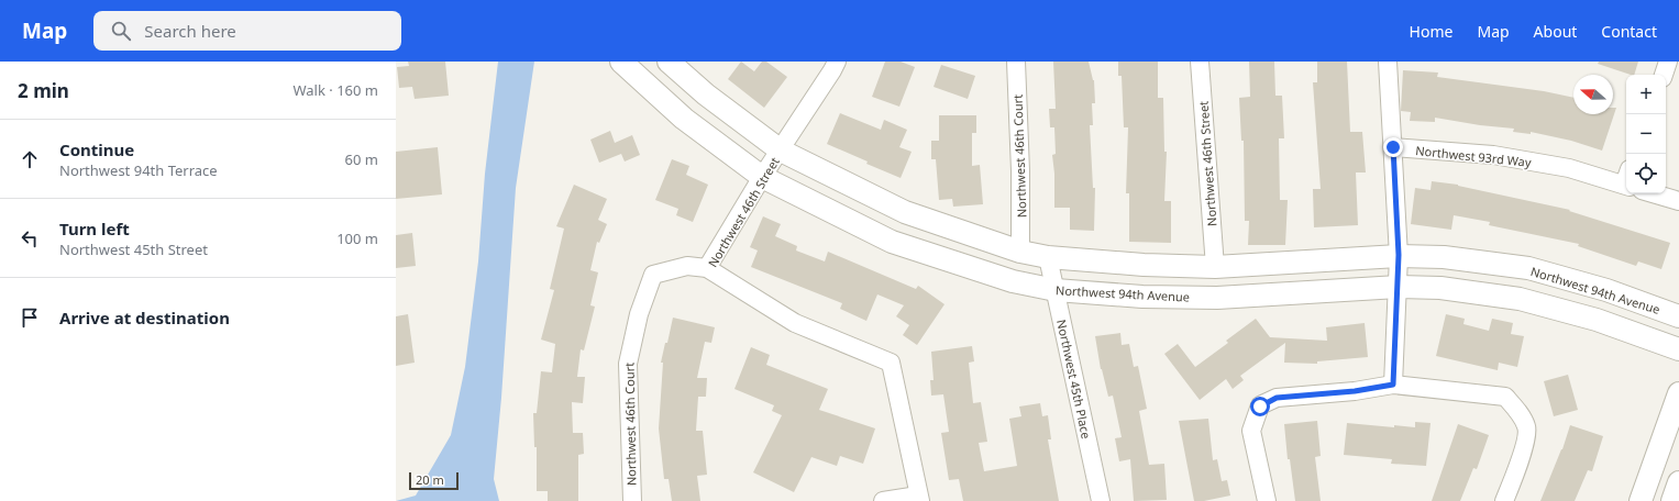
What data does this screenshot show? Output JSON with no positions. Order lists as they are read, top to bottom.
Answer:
{
  "streets": {
    "street": [
      "Northwest 46th Court",
      "Northwest 93rd Way",
      "Northwest 46th Street",
      "Northwest 94th Avenue",
      "Northwest 45th Place"
    ]
  },
  "crossings": [
    ["Northwest 46th Court", "Northwest 46th Street"],
    ["Northwest 46th Court", "Northwest 94th Avenue"],
    ["Northwest 46th Street", "Northwest 94th Avenue"],
    ["Northwest 94th Avenue", "Northwest 45th Place"]
  ],
  "scale_bar": "20 m",
  "north": "left",
  "page": {
    "header": "Map",
    "search": "Search here",
    "nav": [
      "Home",
      "Map",
      "About",
      "Contact"
    ],
    "heading": ["2 min", "Walk · 160 m"],
    "map_buttons": ["+", "−"],
    "list": [
      ["Continue", "Northwest 94th Terrace", "60 m"],
      ["Turn left", "Northwest 45th Street", "100 m"],
      "Arrive at destination"
    ],
    "scale": "20 m"
  }
}
